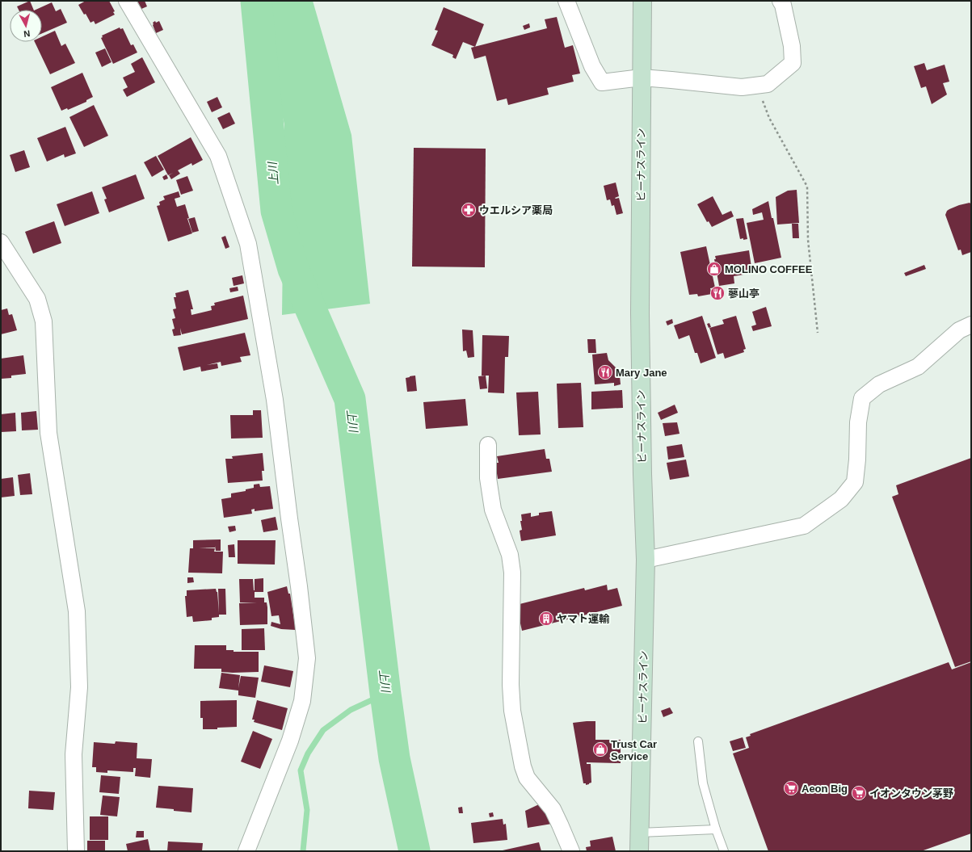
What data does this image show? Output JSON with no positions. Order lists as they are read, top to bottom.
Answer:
{
  "streets": {
    "main road": ["ビーナスライン"]
  },
  "water": ["上川"],
  "places": {
    "pharmacy": ["ウエルシア薬局"],
    "shop": ["MOLINO COFFEE", "Trust Car Service"],
    "restaurant": ["蓼山亭", "Mary Jane"],
    "building": ["ヤマト運輸"],
    "supermarket": ["Aeon Big", "イオンタウン茅野"]
  },
  "north": "bottom"
}
